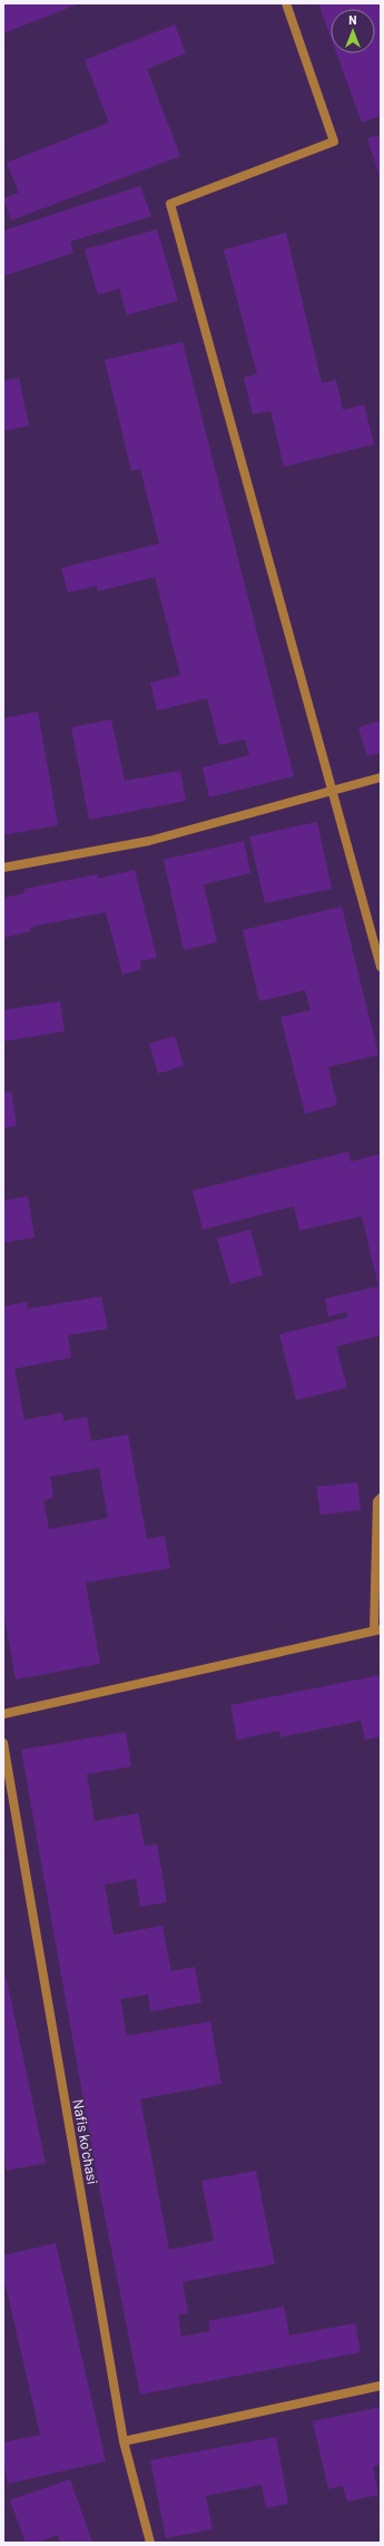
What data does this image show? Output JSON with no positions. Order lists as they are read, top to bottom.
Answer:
{
  "streets": {
    "street": ["Nafis koʻchasi"]
  },
  "north": "top"
}
